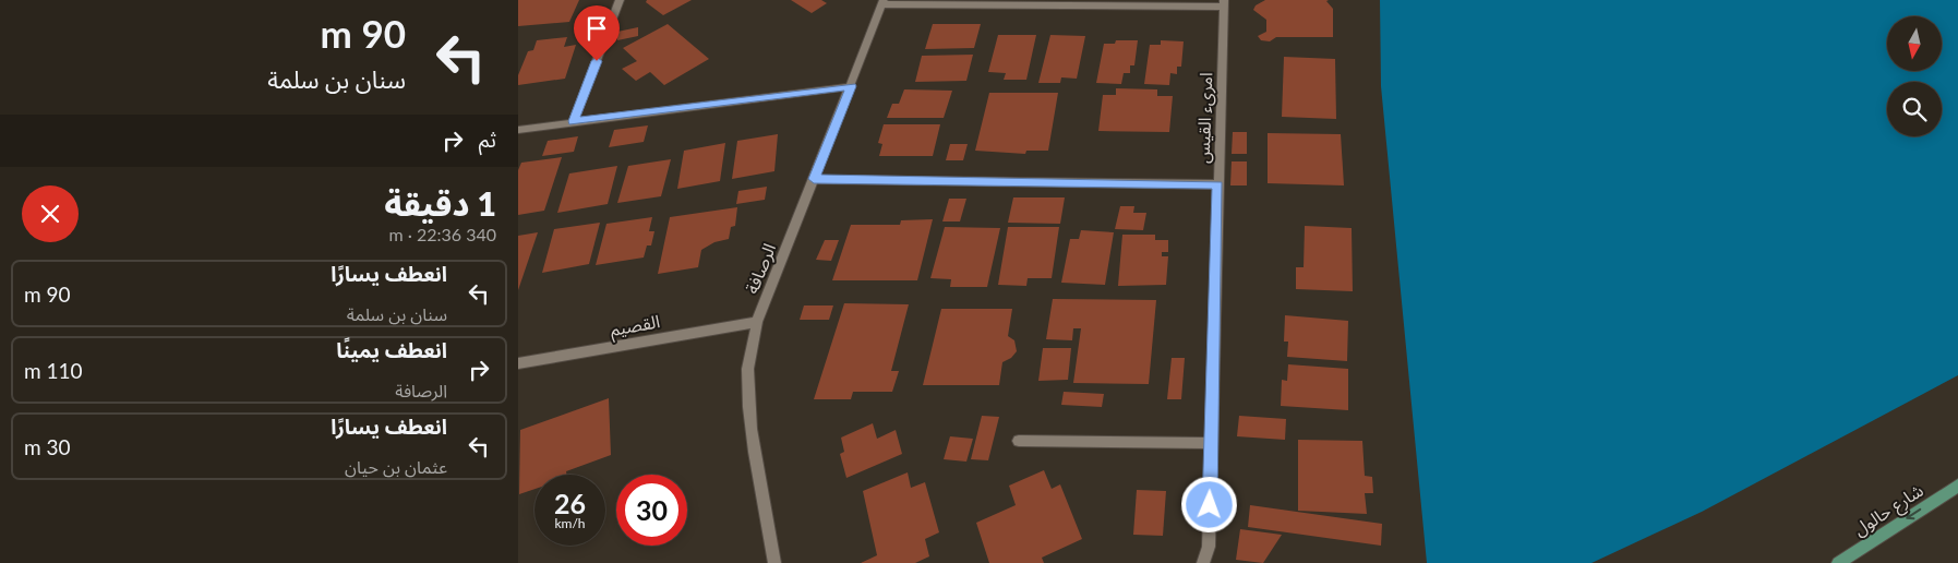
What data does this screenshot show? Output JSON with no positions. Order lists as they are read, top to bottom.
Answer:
{
  "streets": {
    "main road": ["شارع حالول"],
    "street": ["امرىء القيس", "الرصافة", "القصيم"]
  },
  "crossings": [
    ["الرصافة", "القصيم"]
  ],
  "one_way": ["شارع حالول"],
  "north": "bottom",
  "page": {
    "turn": ["90 m", "سنان بن سلمة"],
    "then": "ثم",
    "heading": ["1 دقيقة", "340 m · 22:36"],
    "list": [
      {
        "name": "انعطف يسارًا",
        "note": "سنان بن سلمة",
        "value": "90 m"
      },
      {
        "name": "انعطف يمينًا",
        "note": "الرصافة",
        "value": "110 m"
      },
      {
        "name": "انعطف يسارًا",
        "note": "عثمان بن حيان",
        "value": "30 m"
      }
    ],
    "speed": "26 km/h",
    "limit": "30"
  }
}
